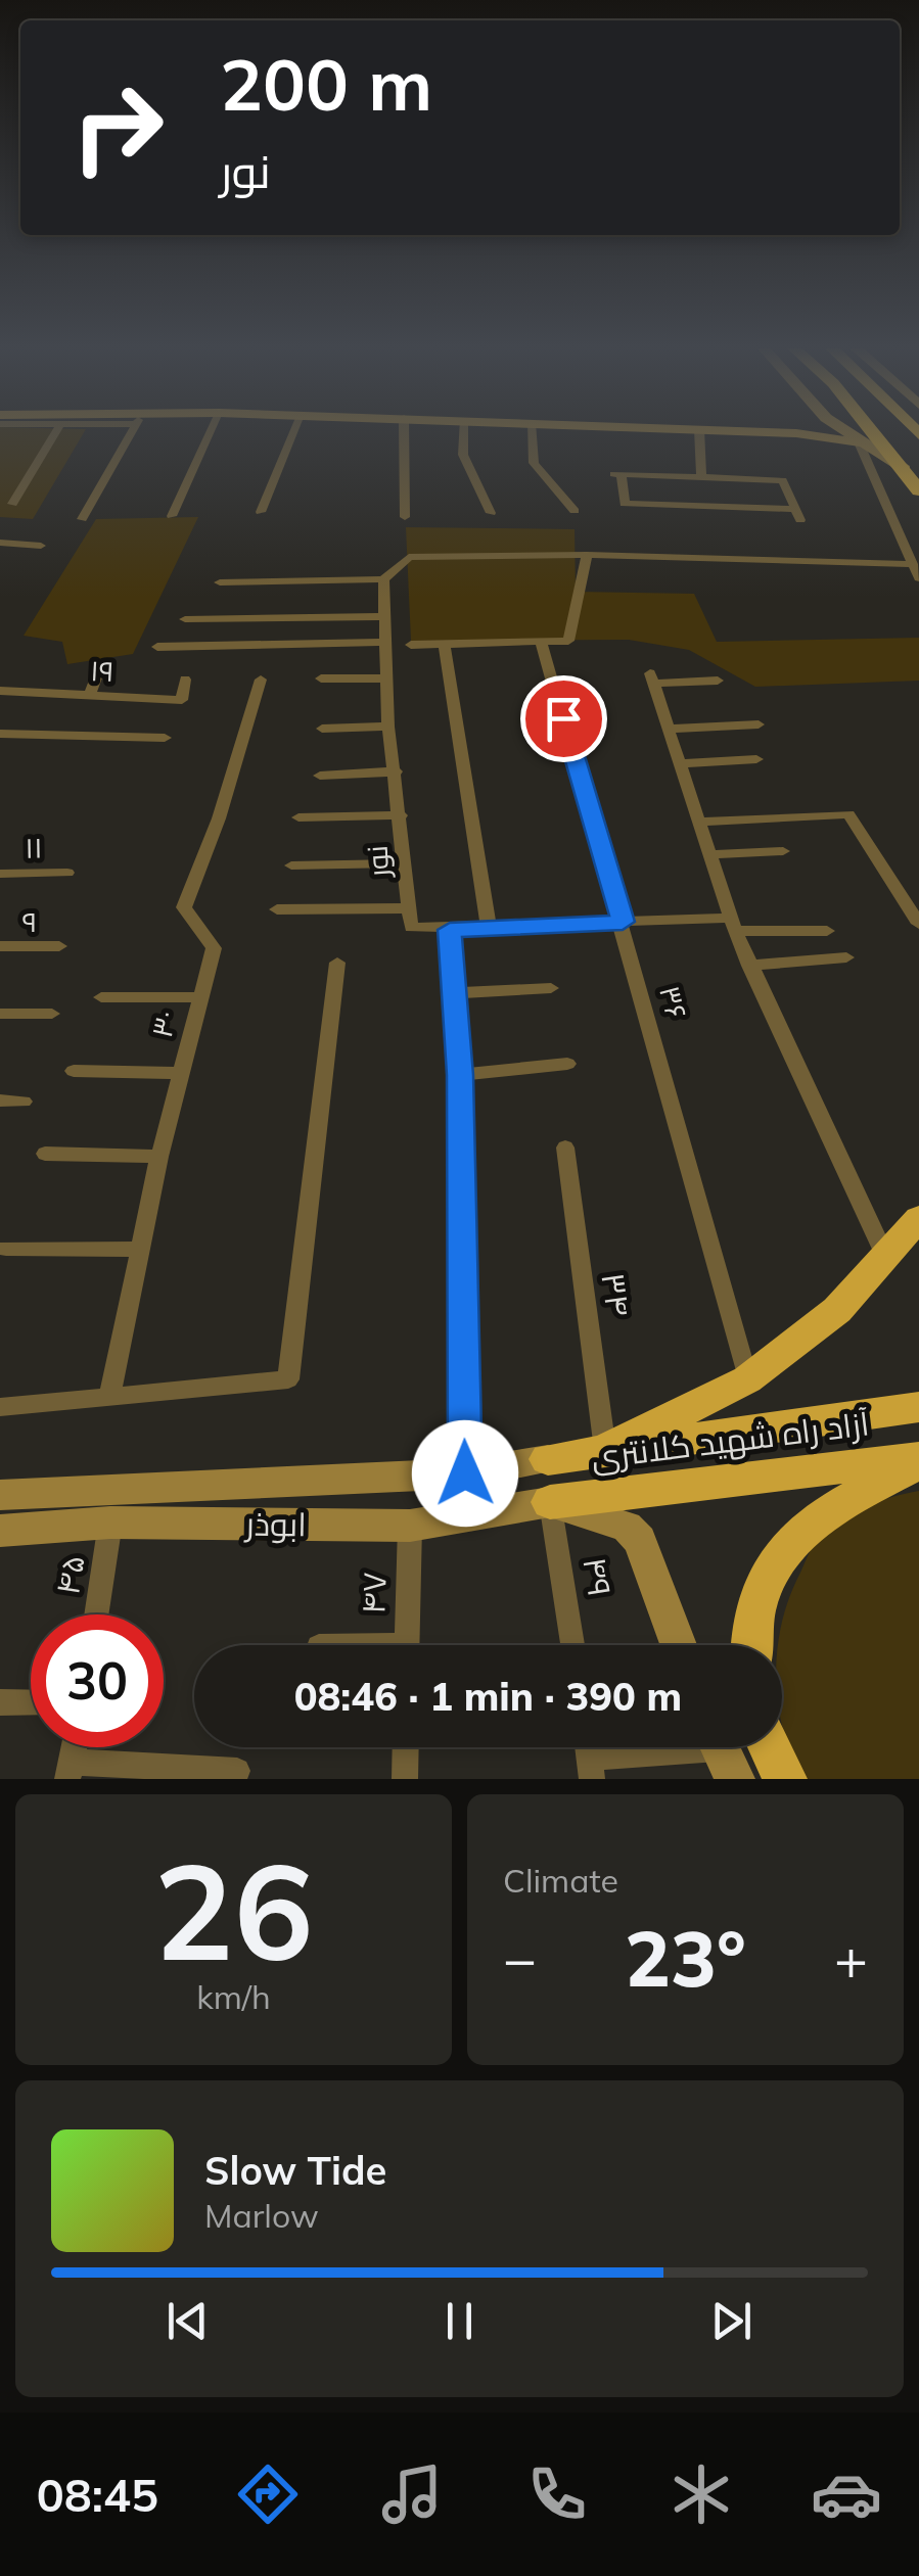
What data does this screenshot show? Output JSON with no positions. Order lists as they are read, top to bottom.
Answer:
{
  "streets": {
    "highway": ["آزاد راه شهید کلانتری"],
    "main road": ["ابوذر"],
    "street": [
      "۱۹",
      "۱۱",
      "نور",
      "۹",
      "۳۶",
      "۳۰",
      "۳۴",
      "۴۵",
      "۴۹",
      "۴۷"
    ]
  },
  "crossings": [
    ["نور", "۳۶"],
    ["آزاد راه شهید کلانتری", "ابوذر"],
    ["آزاد راه شهید کلانتری", "۴۹"],
    ["ابوذر", "۴۵"],
    ["ابوذر", "۴۹"],
    ["ابوذر", "۴۷"]
  ],
  "page": {
    "turn": ["200 m", "نور"],
    "limit": "30",
    "trip": "08:46 · 1 min · 390 m",
    "tile": [
      ["26", "km/h"],
      "Climate"
    ],
    "heat": ["−", "23°", "+"],
    "song": ["Slow Tide", "Marlow"],
    "tabs": "08:45"
  }
}
